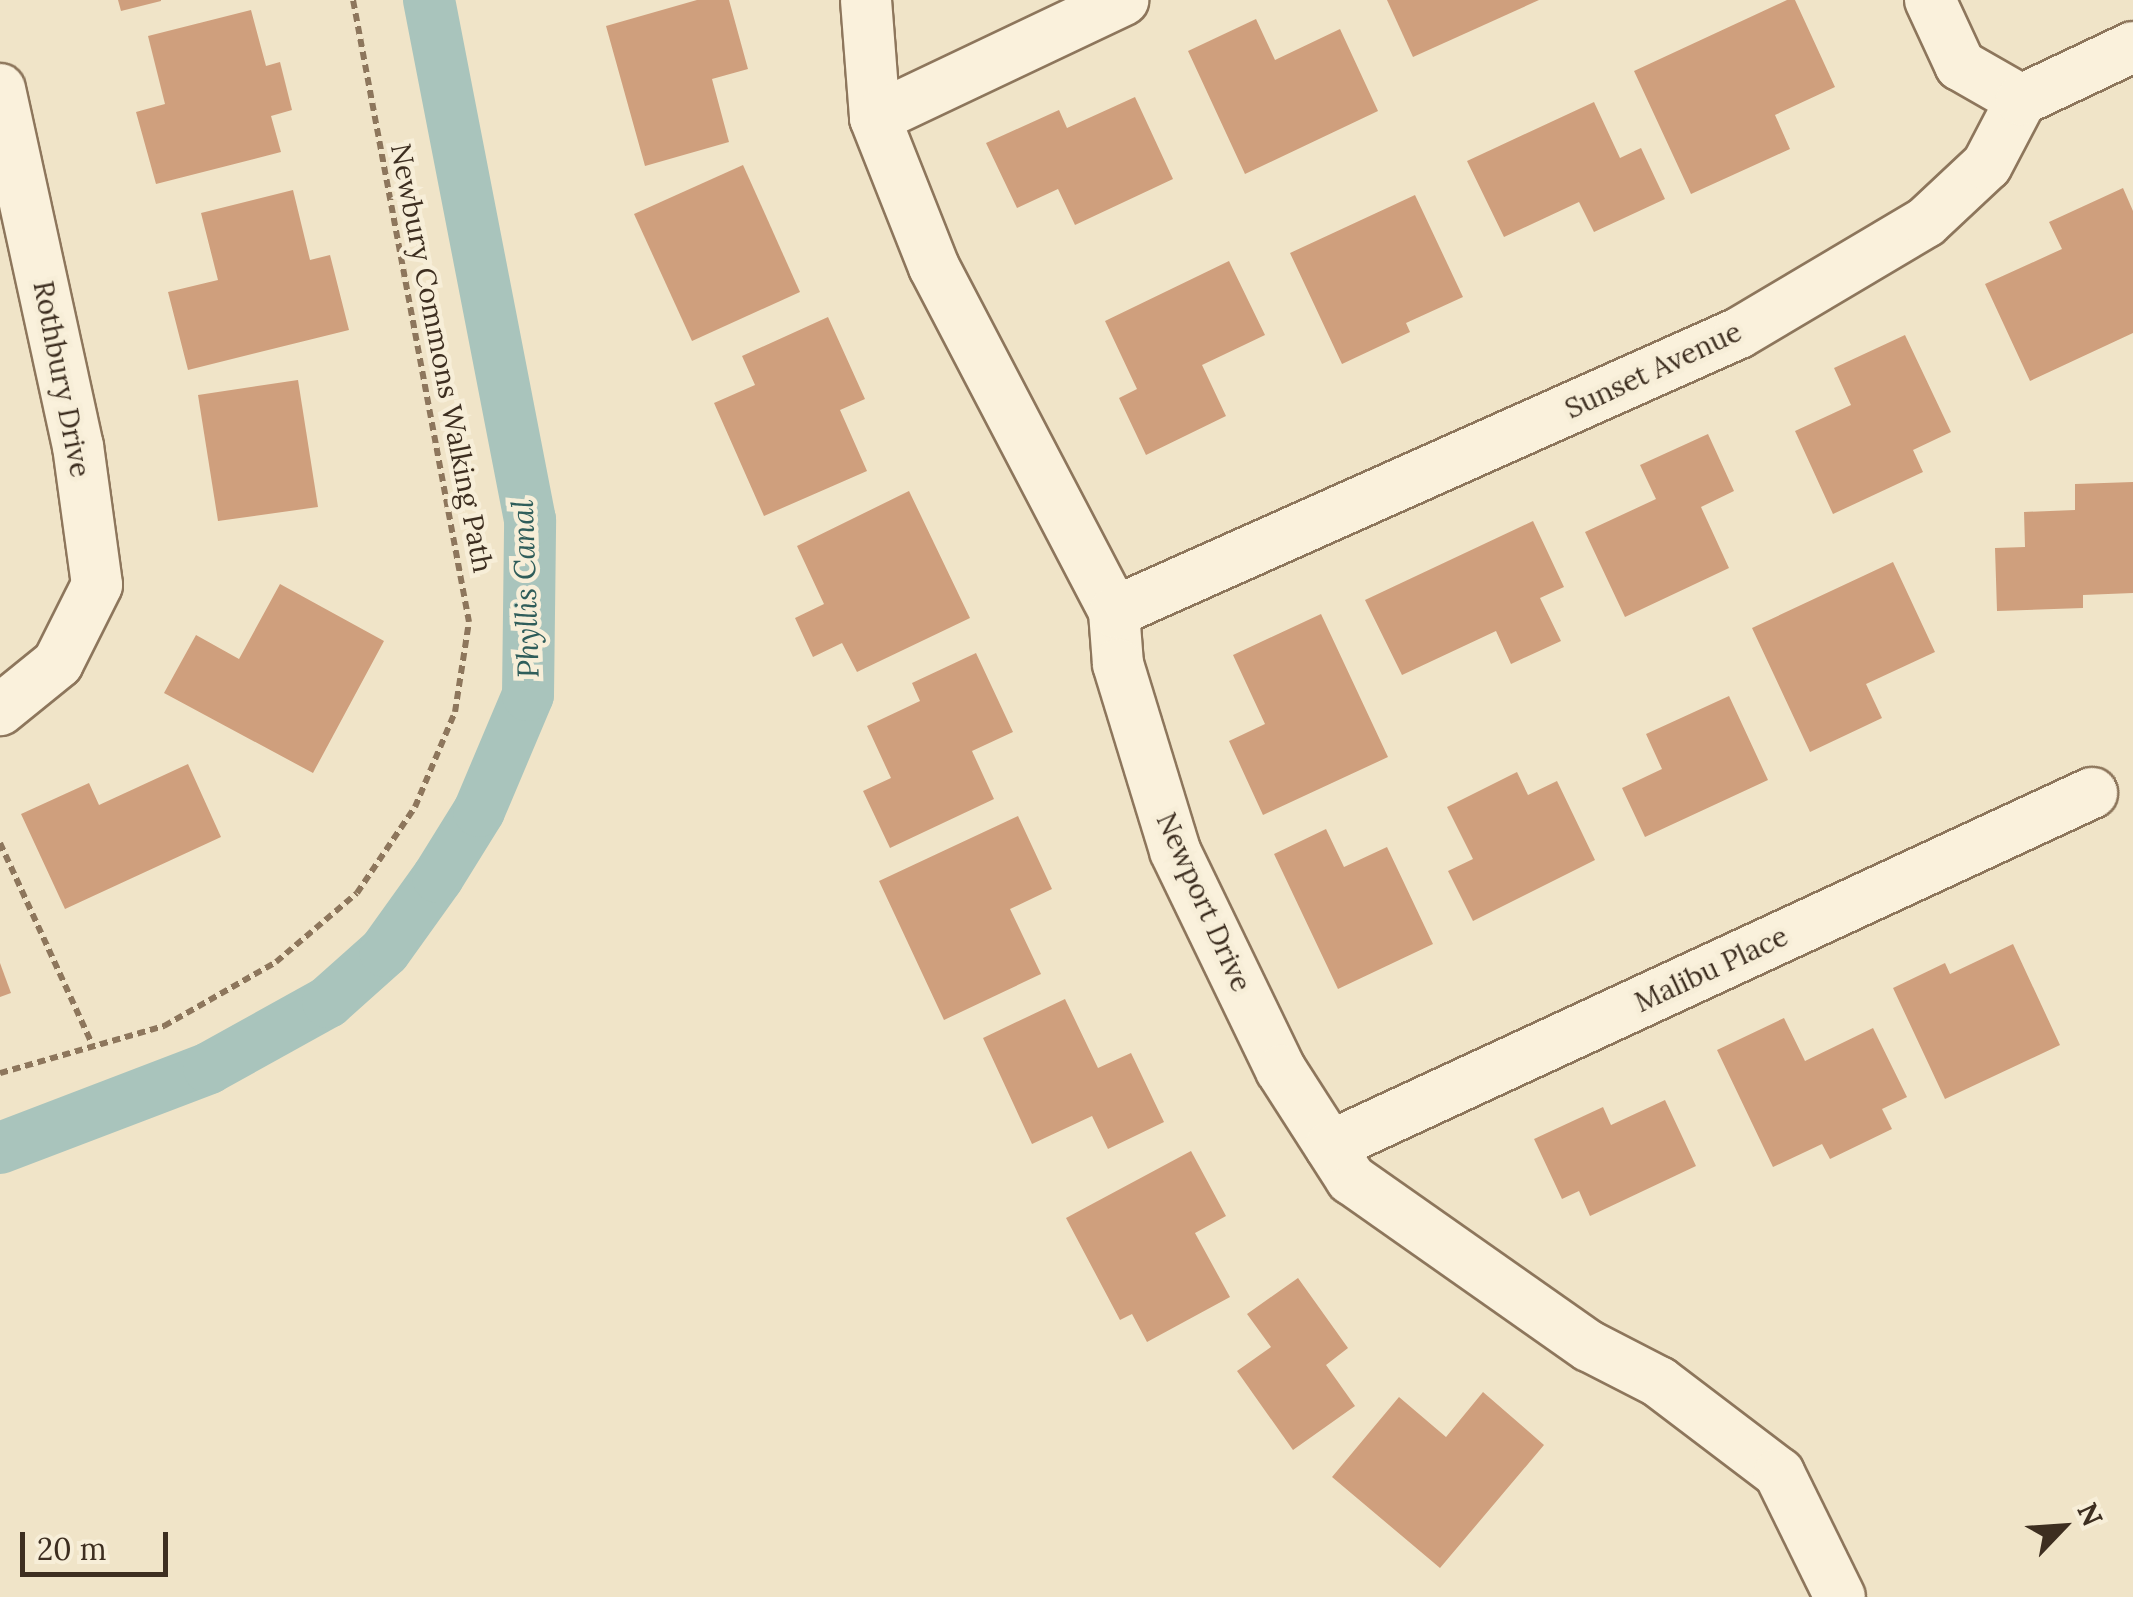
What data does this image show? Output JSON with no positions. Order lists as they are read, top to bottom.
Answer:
{
  "streets": {
    "street": [
      "Sunset Avenue",
      "Rothbury Drive",
      "Newport Drive",
      "Malibu Place"
    ],
    "path": ["Newbury Commons Walking Path"]
  },
  "crossings": [
    ["Sunset Avenue", "Newport Drive"],
    ["Newport Drive", "Malibu Place"]
  ],
  "water": ["Phyllis Canal"],
  "scale_bar": "20 m",
  "north": "top right"
}
